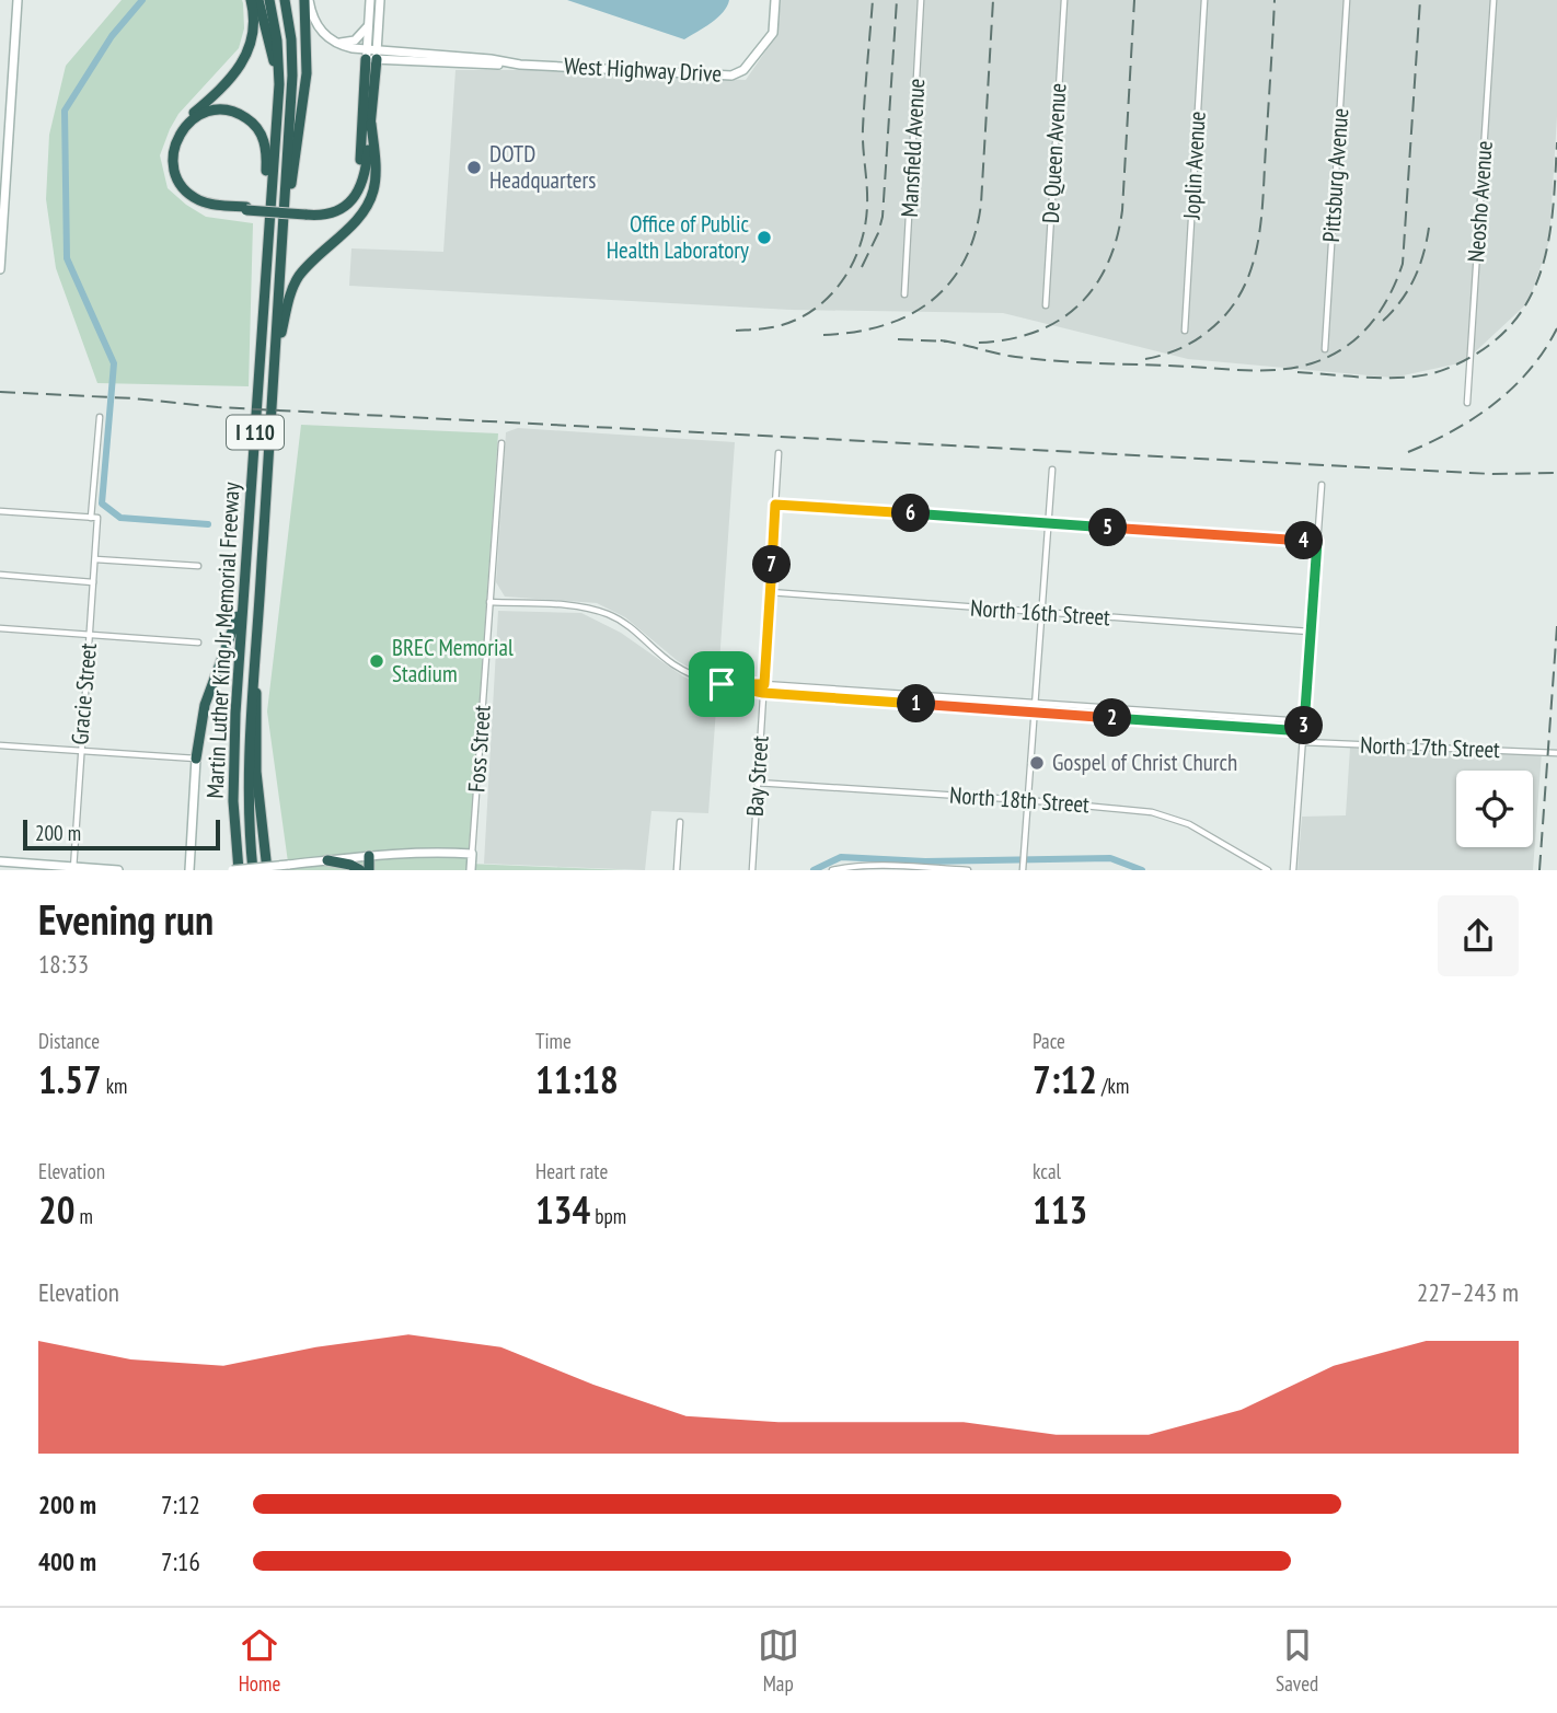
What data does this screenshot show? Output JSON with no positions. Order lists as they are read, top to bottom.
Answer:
{
  "streets": {
    "highway": ["I 110", "Martin Luther King Jr Memorial Freeway"],
    "street": [
      "West Highway Drive",
      "Mansfield Avenue",
      "De Queen Avenue",
      "Joplin Avenue",
      "Pittsburg Avenue",
      "Neosho Avenue",
      "North 16th Street",
      "Gracie Street",
      "North 17th Street",
      "Foss Street",
      "Bay Street",
      "North 18th Street"
    ]
  },
  "crossings": [
    ["North 16th Street", "Bay Street"],
    ["Bay Street", "North 18th Street"]
  ],
  "places": [
    "DOTD Headquarters",
    "Office of Public Health Laboratory",
    "BREC Memorial Stadium",
    "Gospel of Christ Church"
  ],
  "scale_bar": "200 m",
  "page": {
    "pins": [
      "6",
      "5",
      "4",
      "7",
      "1",
      "2",
      "3"
    ],
    "scale": "200 m",
    "heading": ["Evening run", "18:33"],
    "stats": [
      ["Distance", "1.57 km"],
      ["Time", "11:18"],
      ["Pace", "7:12 /km"],
      ["Elevation", "20 m"],
      ["Heart rate", "134 bpm"],
      ["kcal", "113"]
    ],
    "chart": ["Elevation", "227–243 m"],
    "list": [
      {
        "name": "200 m",
        "note": "7:12"
      },
      {
        "name": "400 m",
        "note": "7:16"
      }
    ],
    "tabs": ["Home", "Map", "Saved"]
  }
}
